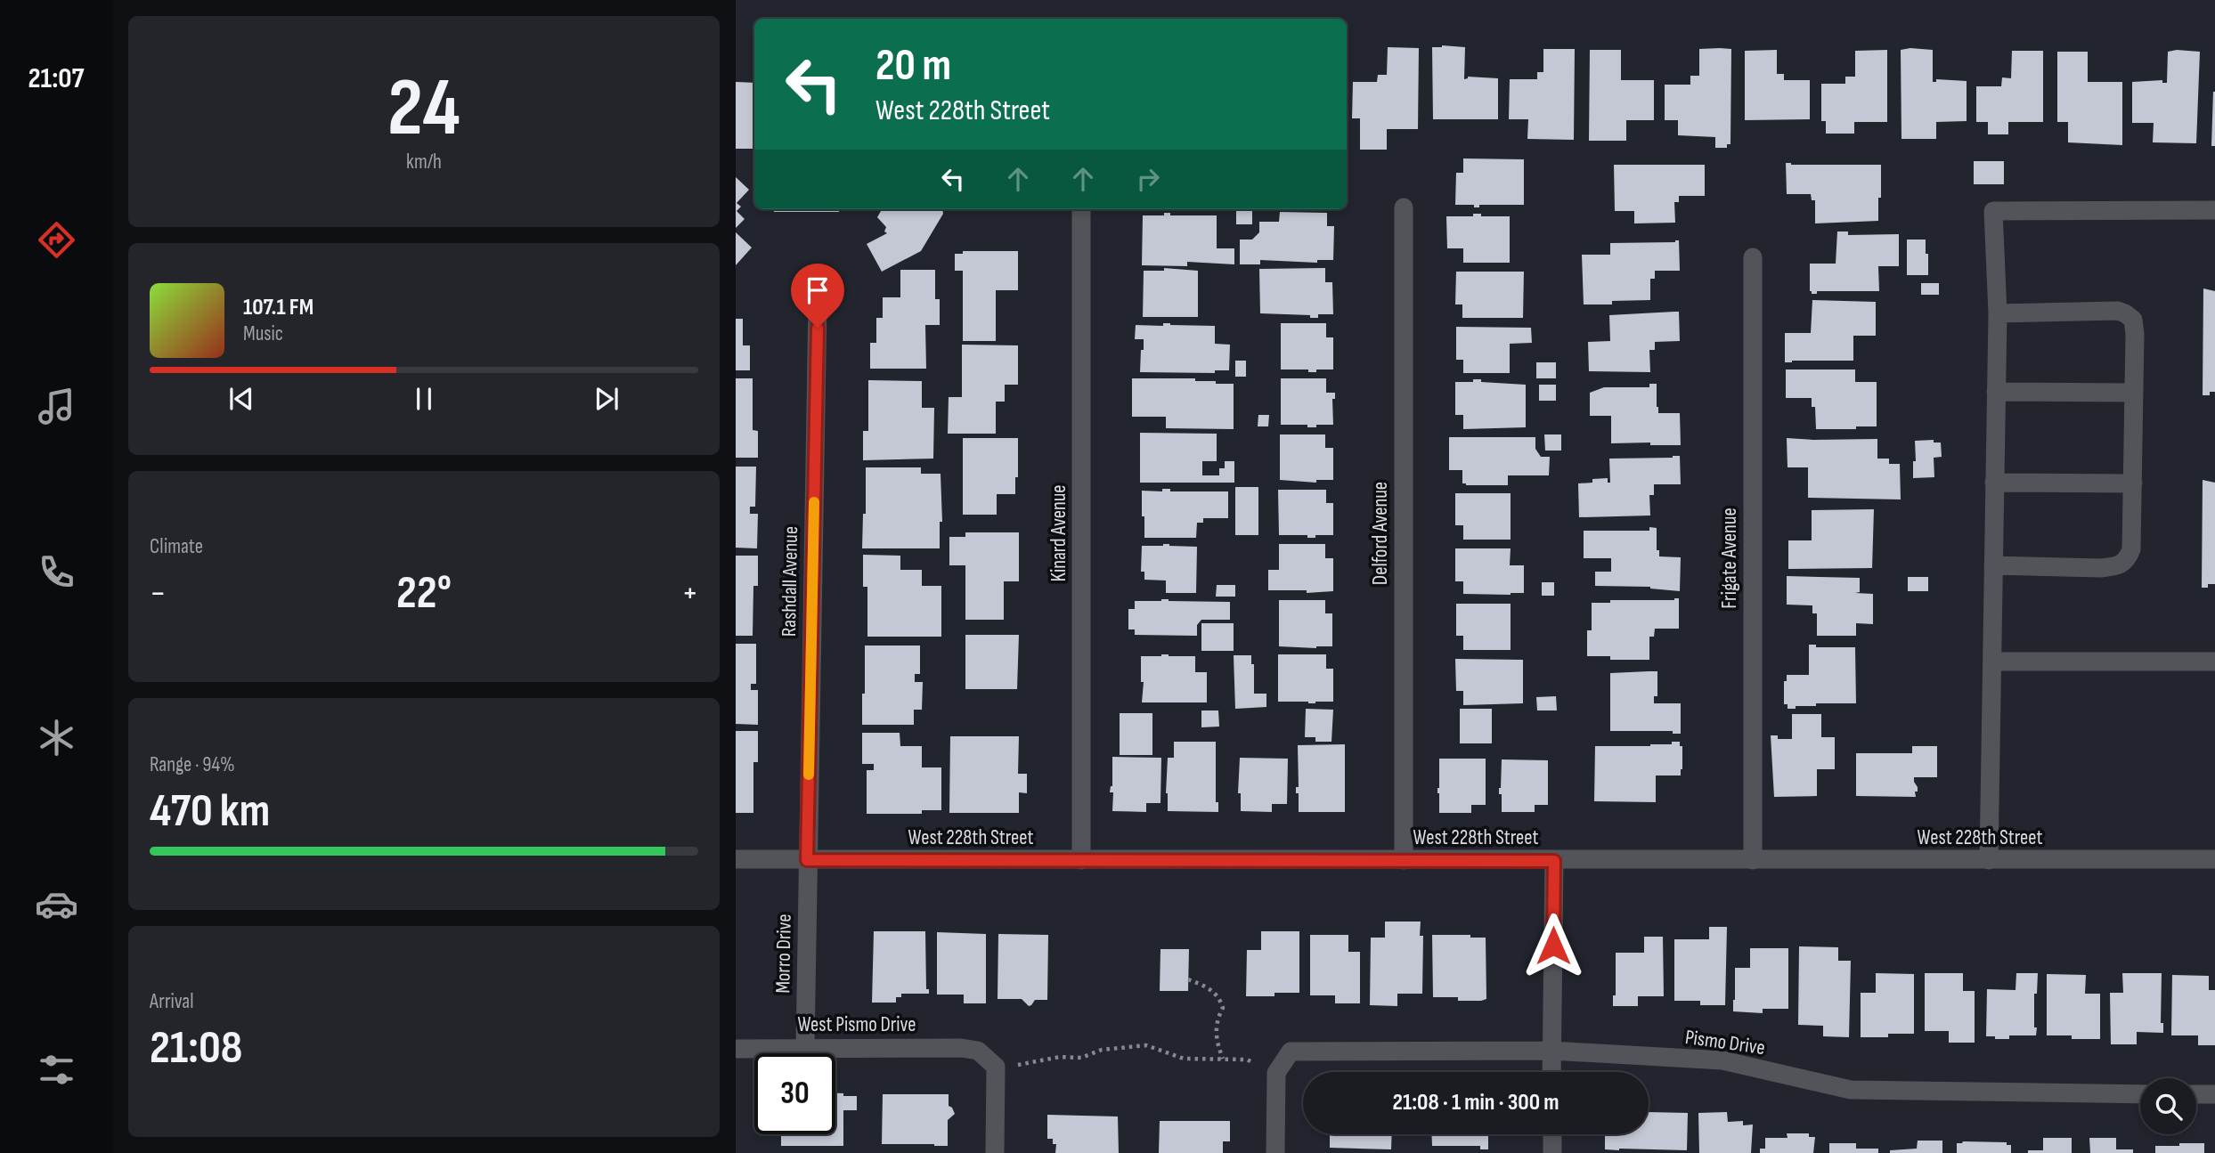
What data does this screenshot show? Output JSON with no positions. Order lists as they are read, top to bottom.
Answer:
{
  "streets": {
    "street": [
      "Kinard Avenue",
      "Delford Avenue",
      "Frigate Avenue",
      "Rashdall Avenue",
      "West 228th Street",
      "Morro Drive",
      "West Pismo Drive",
      "Pismo Drive"
    ]
  },
  "crossings": [
    ["Kinard Avenue", "West 228th Street"],
    ["Delford Avenue", "West 228th Street"],
    ["Frigate Avenue", "West 228th Street"],
    ["Rashdall Avenue", "West 228th Street"],
    ["Rashdall Avenue", "Morro Drive"],
    ["West 228th Street", "Morro Drive"],
    ["Morro Drive", "West Pismo Drive"]
  ],
  "page": {
    "tabs": "21:07",
    "tile": [
      ["24", "km/h"],
      "Climate",
      ["Range · 94%", "470 km"],
      ["Arrival", "21:08"]
    ],
    "turn": ["20 m", "West 228th Street"],
    "song": ["107.1 FM", "Music"],
    "heat": ["−", "22°", "+"],
    "limit": "30",
    "trip": "21:08 · 1 min · 300 m"
  }
}
